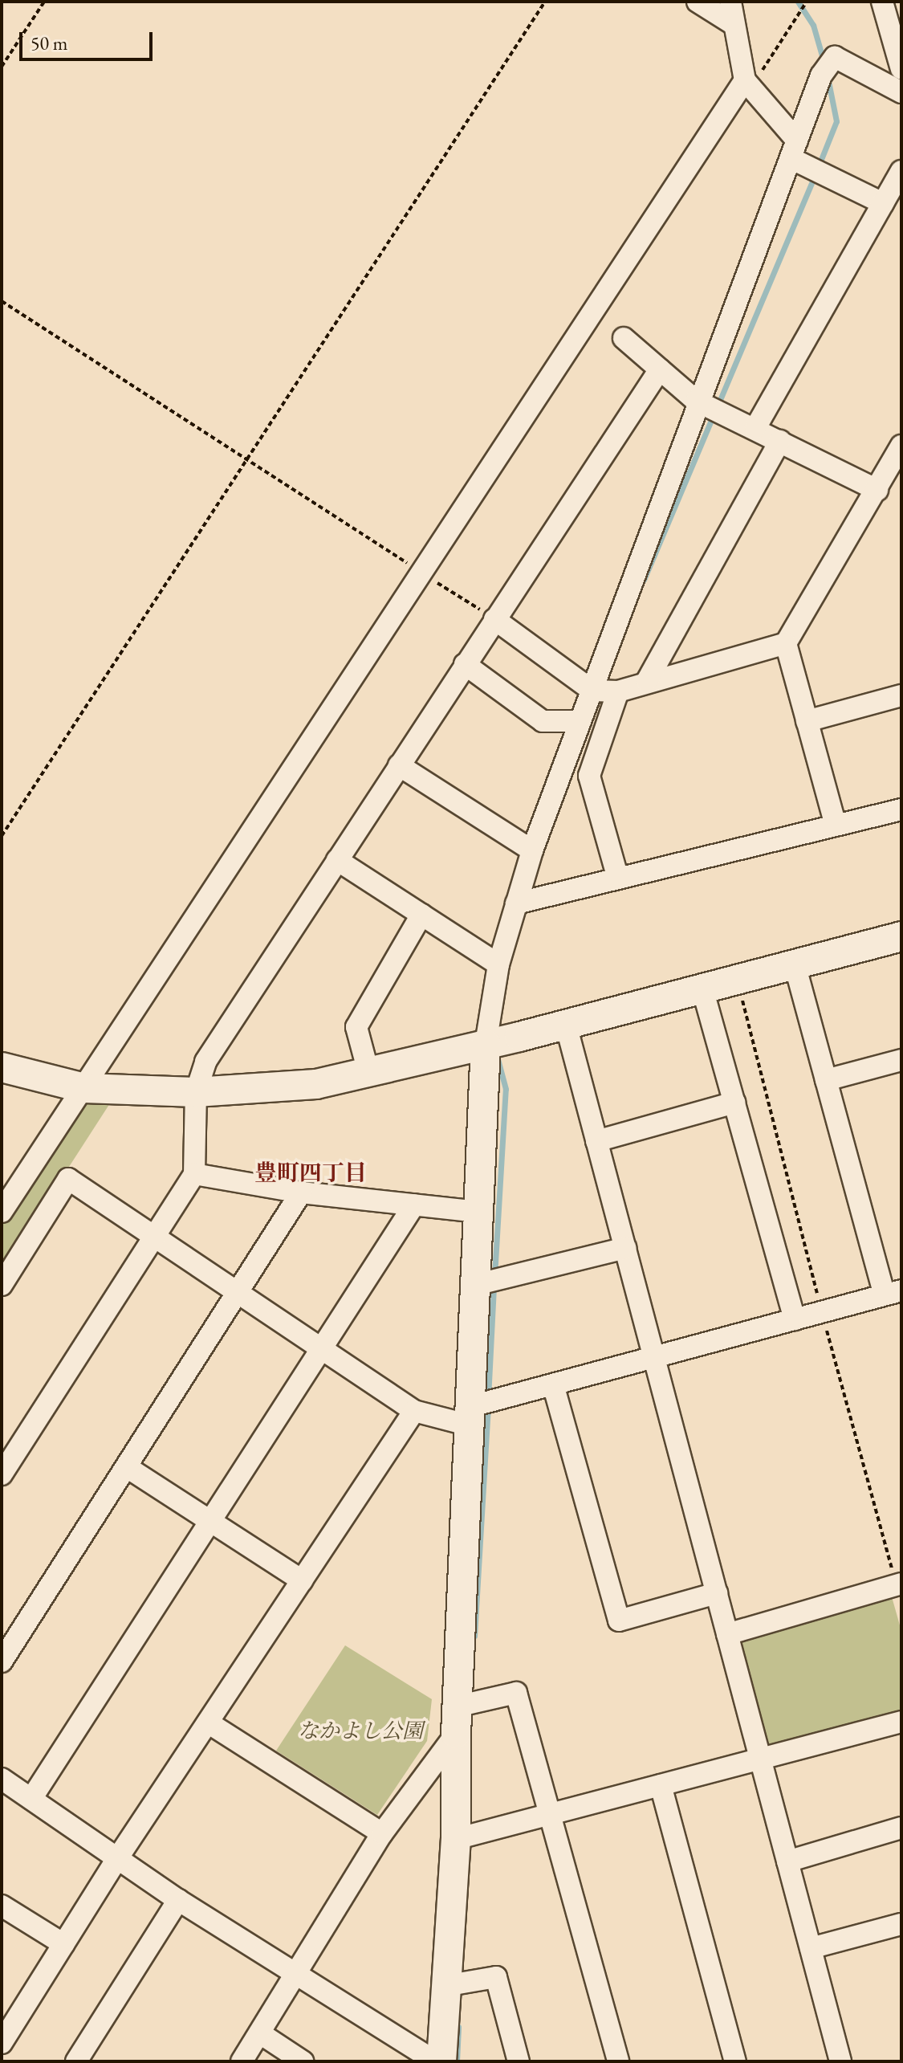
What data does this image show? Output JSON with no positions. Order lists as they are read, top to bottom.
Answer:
{
  "districts": ["豊町四丁目"],
  "parks": ["なかよし公園"],
  "scale_bar": "50 m"
}
